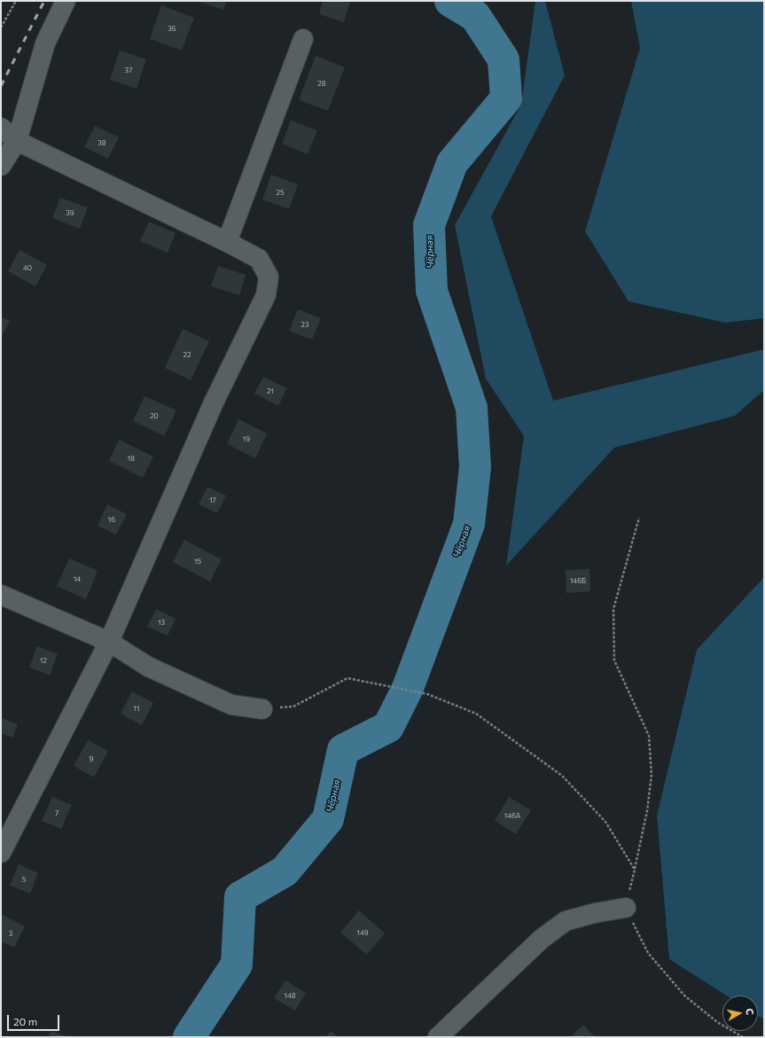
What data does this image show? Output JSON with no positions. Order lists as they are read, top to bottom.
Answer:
{
  "water": ["Чёрная"],
  "house_numbers": [
    "36",
    "37",
    "28",
    "38",
    "25",
    "39",
    "40",
    "23",
    "22",
    "21",
    "20",
    "19",
    "18",
    "17",
    "16",
    "15",
    "14",
    "146Б",
    "13",
    "12",
    "11",
    "9",
    "7",
    "146А",
    "5",
    "149",
    "3",
    "148"
  ],
  "scale_bar": "20 m",
  "north": "right"
}
